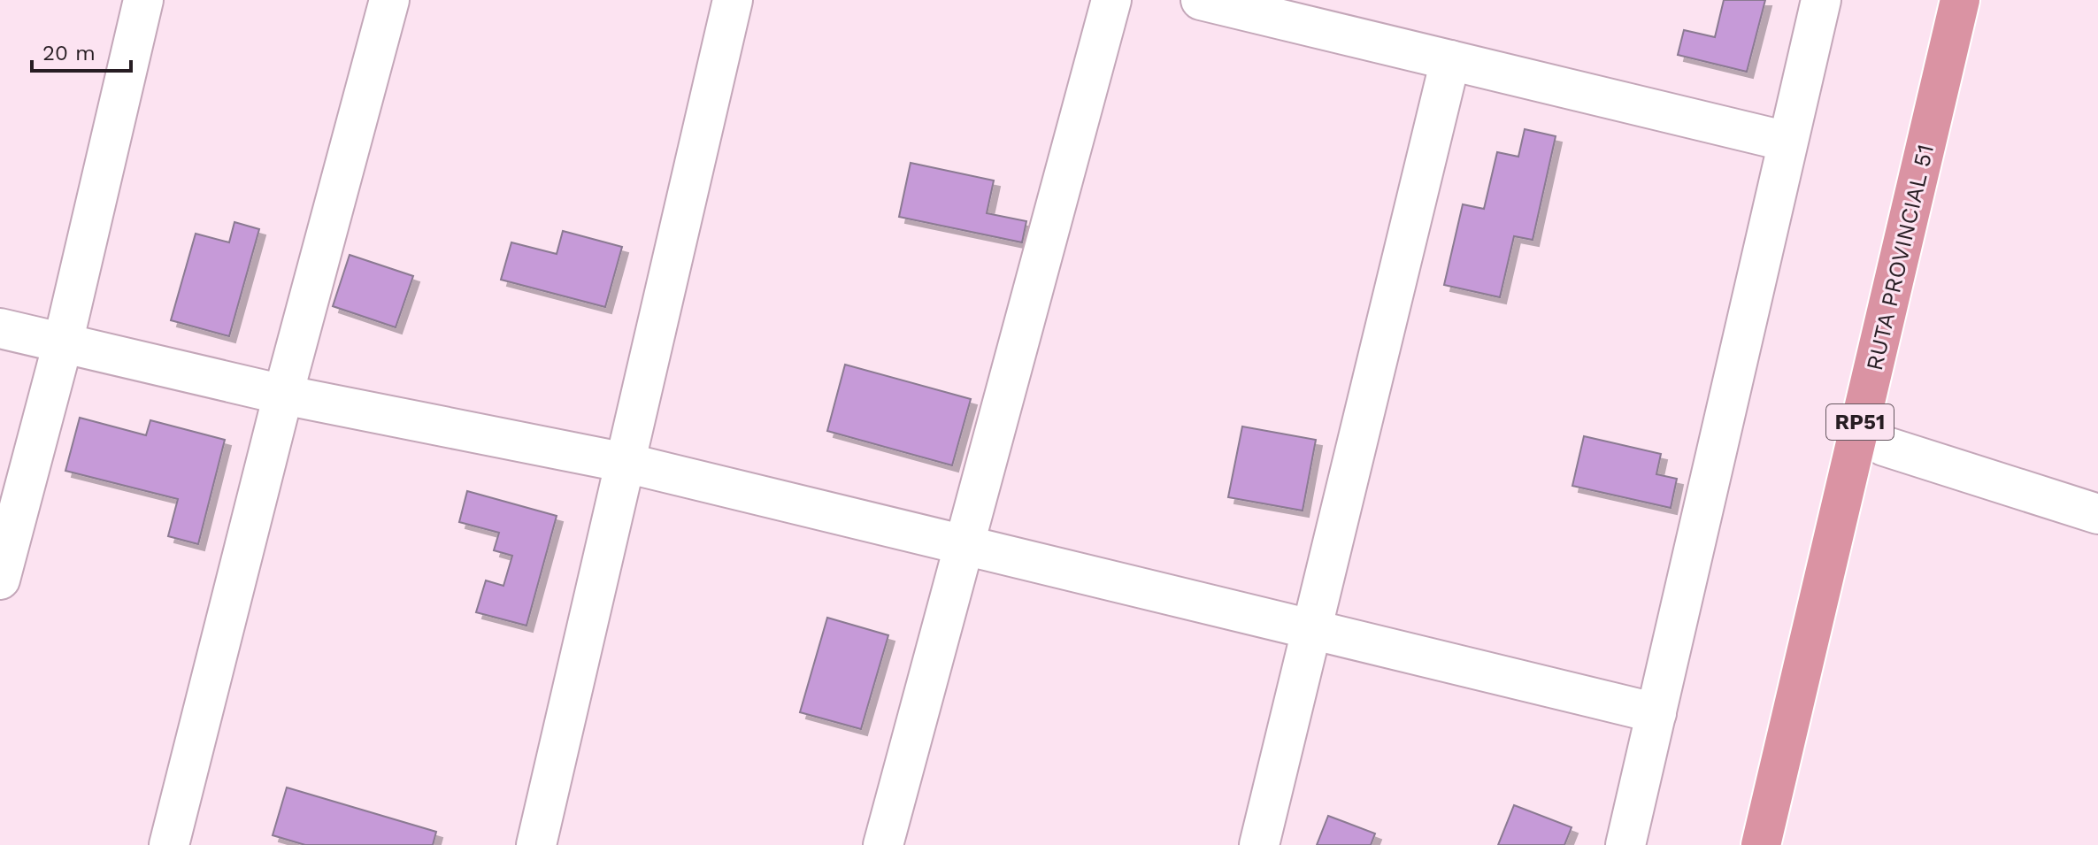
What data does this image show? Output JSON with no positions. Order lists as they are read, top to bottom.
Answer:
{
  "streets": {
    "highway": ["RUTA PROVINCIAL 51", "RP51"]
  },
  "scale_bar": "20 m"
}
